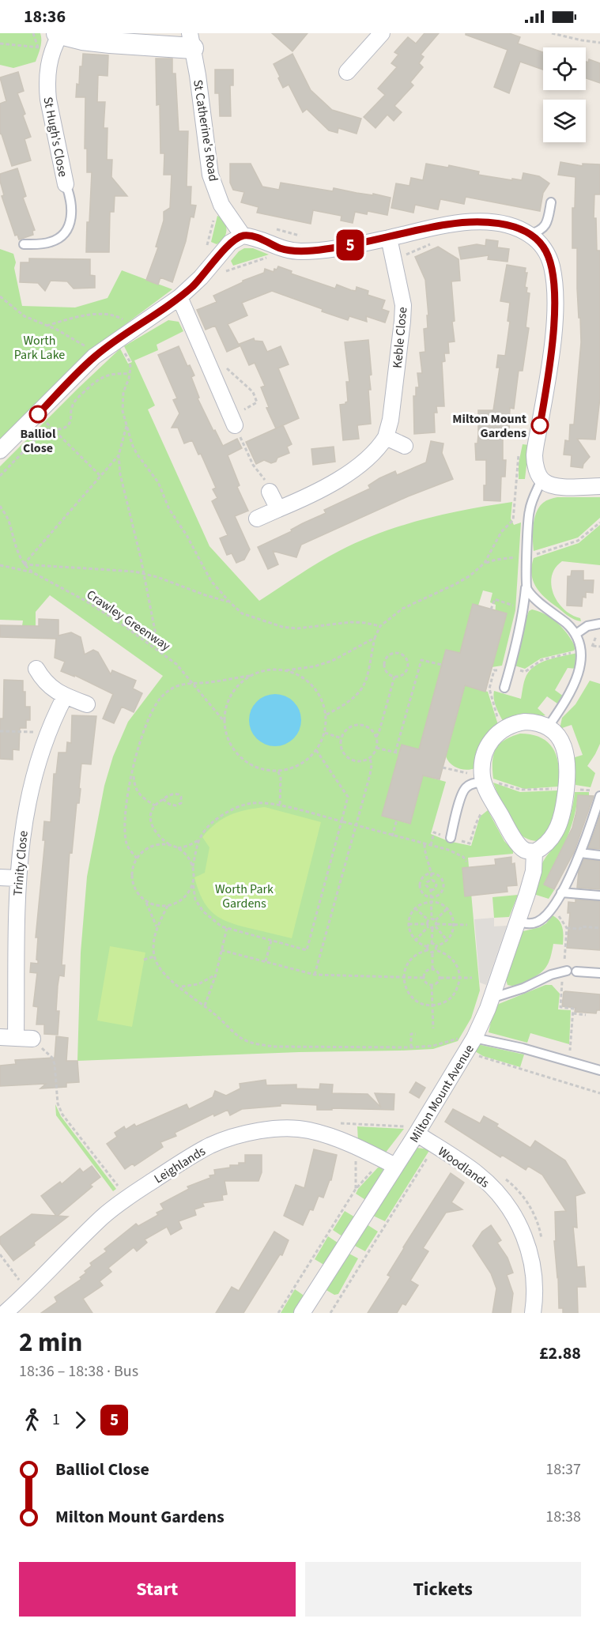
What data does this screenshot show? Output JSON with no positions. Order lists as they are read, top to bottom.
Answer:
{
  "streets": {
    "street": [
      "St Catherine's Road",
      "St Hugh's Close",
      "Keble Close",
      "Trinity Close",
      "Milton Mount Avenue",
      "Leighlands",
      "Woodlands"
    ],
    "path": ["Crawley Greenway"]
  },
  "crossings": [
    ["Milton Mount Avenue", "Leighlands"],
    ["Milton Mount Avenue", "Woodlands"]
  ],
  "parks": ["Worth Park Lake", "Worth Park Gardens"],
  "places": ["Balliol Close", "Milton Mount Gardens"],
  "lines": ["bus line 5"],
  "page": {
    "status": "18:36",
    "on_map": "5",
    "heading": ["2 min", "18:36 – 18:38 · Bus", "£2.88"],
    "legs": ["1", "5"],
    "list": [
      {
        "name": "Balliol Close",
        "value": "18:37"
      },
      {
        "name": "Milton Mount Gardens",
        "value": "18:38"
      }
    ],
    "buttons": ["Start", "Tickets"]
  }
}
